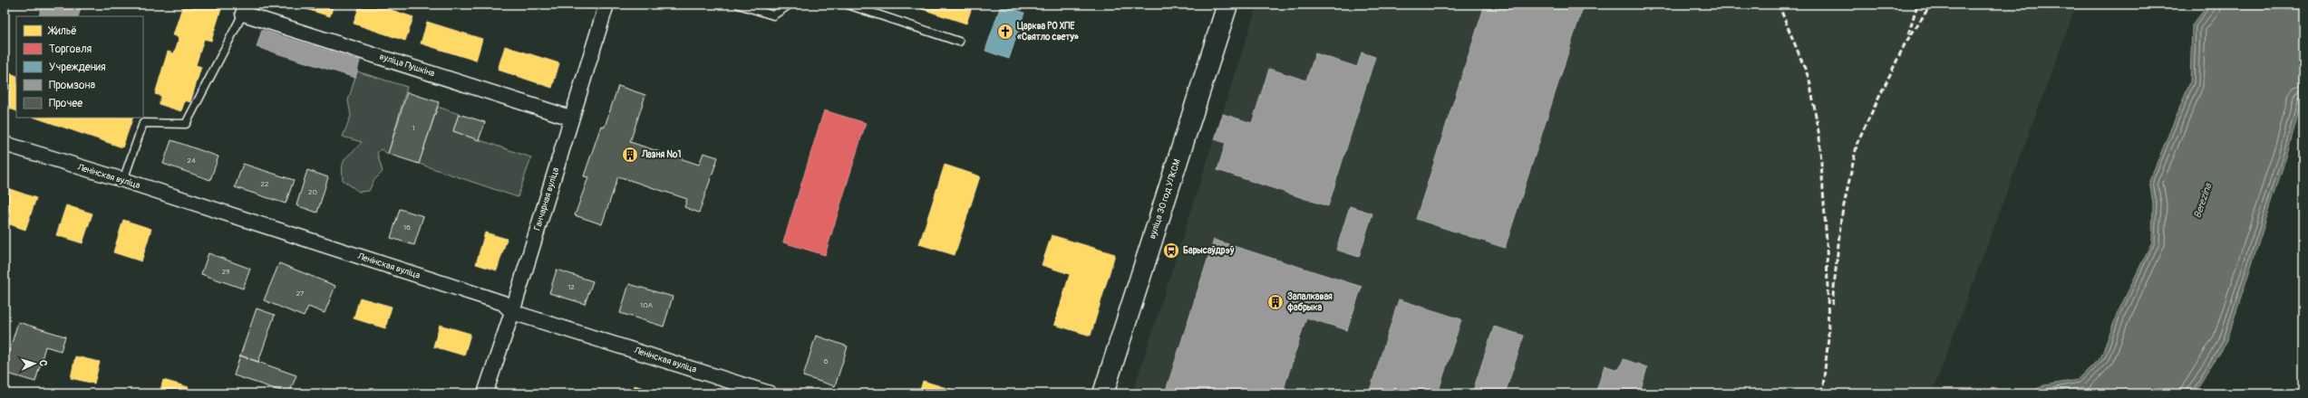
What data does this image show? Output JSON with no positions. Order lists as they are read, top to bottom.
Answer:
{
  "streets": {
    "main road": ["вуліца 30 год УЛКСМ"],
    "street": ["вуліца Пушкіна", "Ленінская вуліца", "Ганчарная вуліца"]
  },
  "crossings": [
    ["вуліца Пушкіна", "Ганчарная вуліца"],
    ["Ленінская вуліца", "Ганчарная вуліца"]
  ],
  "water": ["Berezina"],
  "places": {
    "church": ["Царква РО ХПЕ «Святло свету»"],
    "building": ["Лазня №1", "Запалкавая фабрыка"],
    "bus stop": ["Барысаўдрэў"]
  },
  "house_numbers": [
    "1",
    "24",
    "22",
    "20",
    "16",
    "29",
    "12",
    "27",
    "10А",
    "6"
  ],
  "legend": [
    "Жильё",
    "Торговля",
    "Учреждения",
    "Промзона",
    "Прочее"
  ],
  "north": "right"
}
